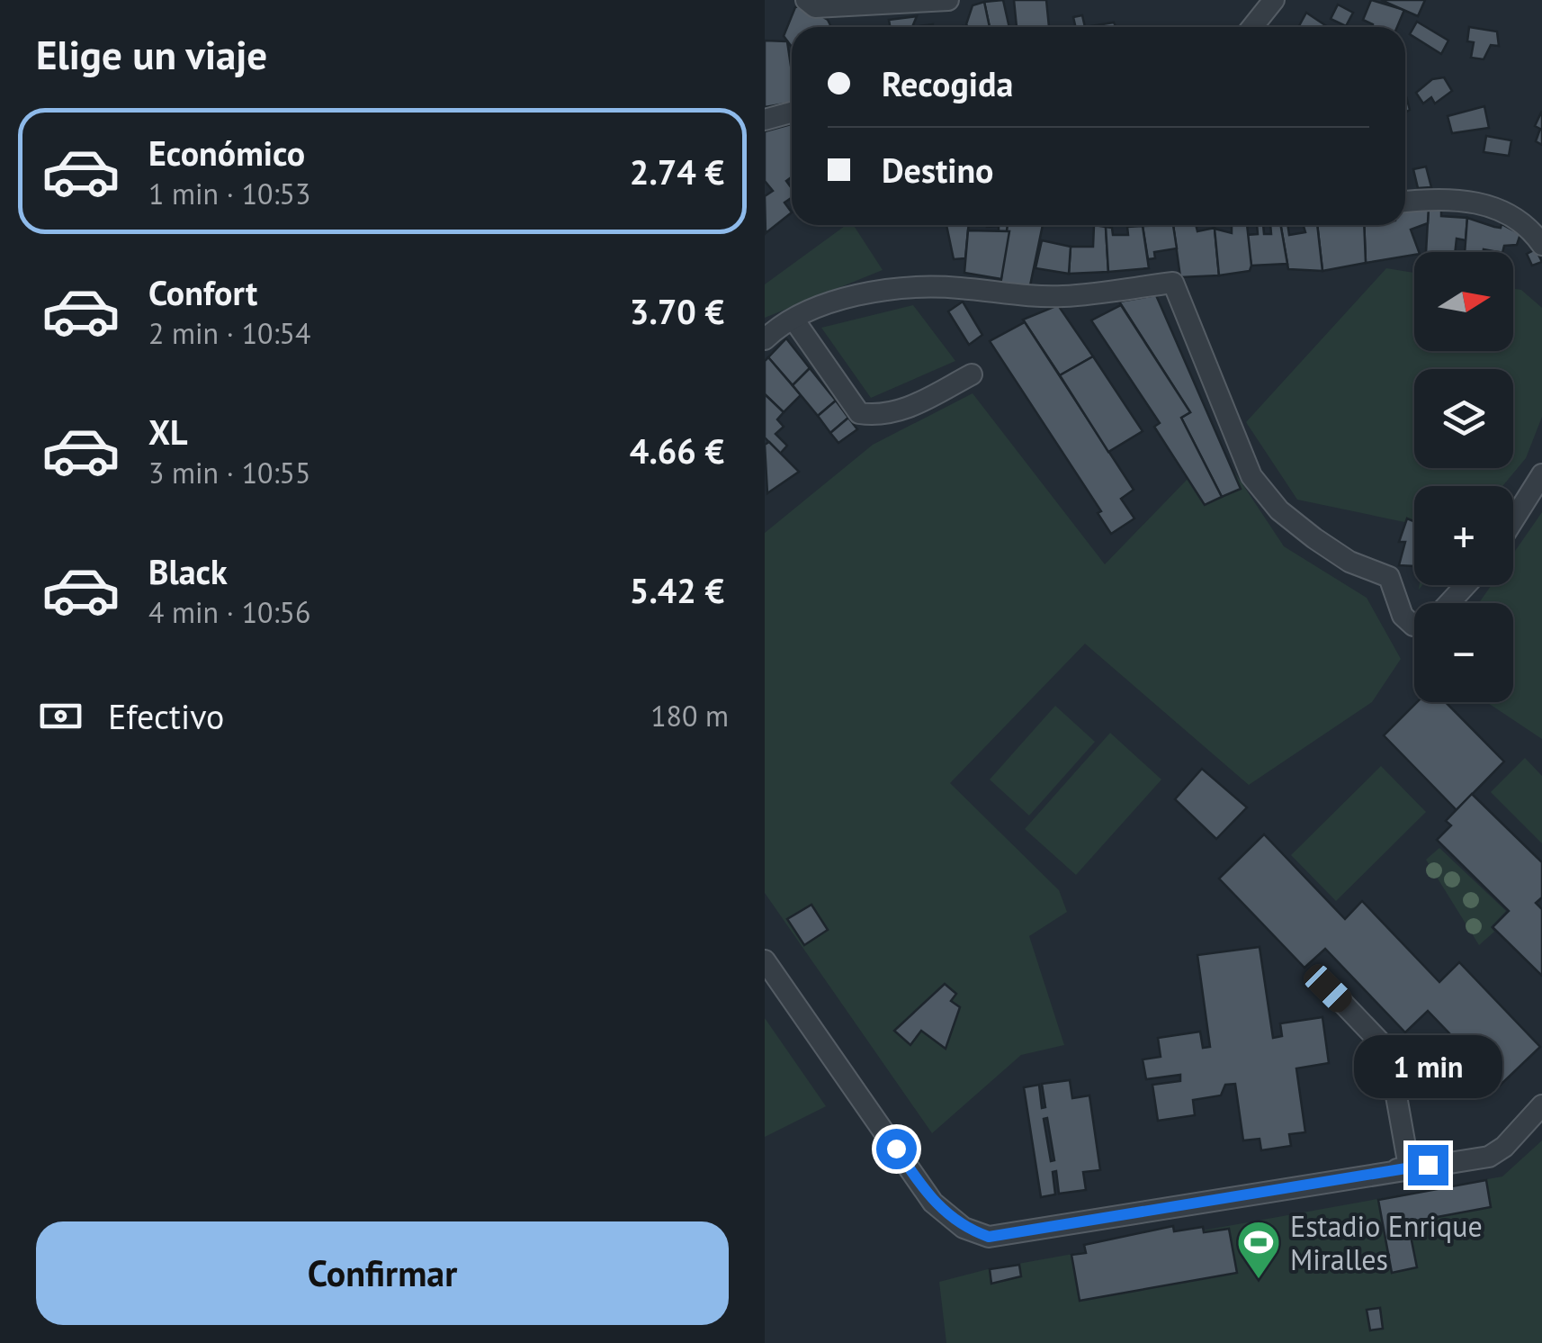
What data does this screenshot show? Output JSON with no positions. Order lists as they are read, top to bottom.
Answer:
{
  "places": {
    "sports": ["Estadio Enrique Miralles"]
  },
  "north": "right",
  "page": {
    "heading": "Elige un viaje",
    "banner": ["Recogida", "Destino"],
    "list": [
      {
        "name": "Económico",
        "note": "1 min · 10:53",
        "value": "2.74 €"
      },
      {
        "name": "Confort",
        "note": "2 min · 10:54",
        "value": "3.70 €"
      },
      {
        "name": "XL",
        "note": "3 min · 10:55",
        "value": "4.66 €"
      },
      {
        "name": "Black",
        "note": "4 min · 10:56",
        "value": "5.42 €"
      }
    ],
    "map_buttons": ["+", "−"],
    "pay": ["Efectivo", "180 m"],
    "bubble": "1 min",
    "buttons": "Confirmar"
  }
}
